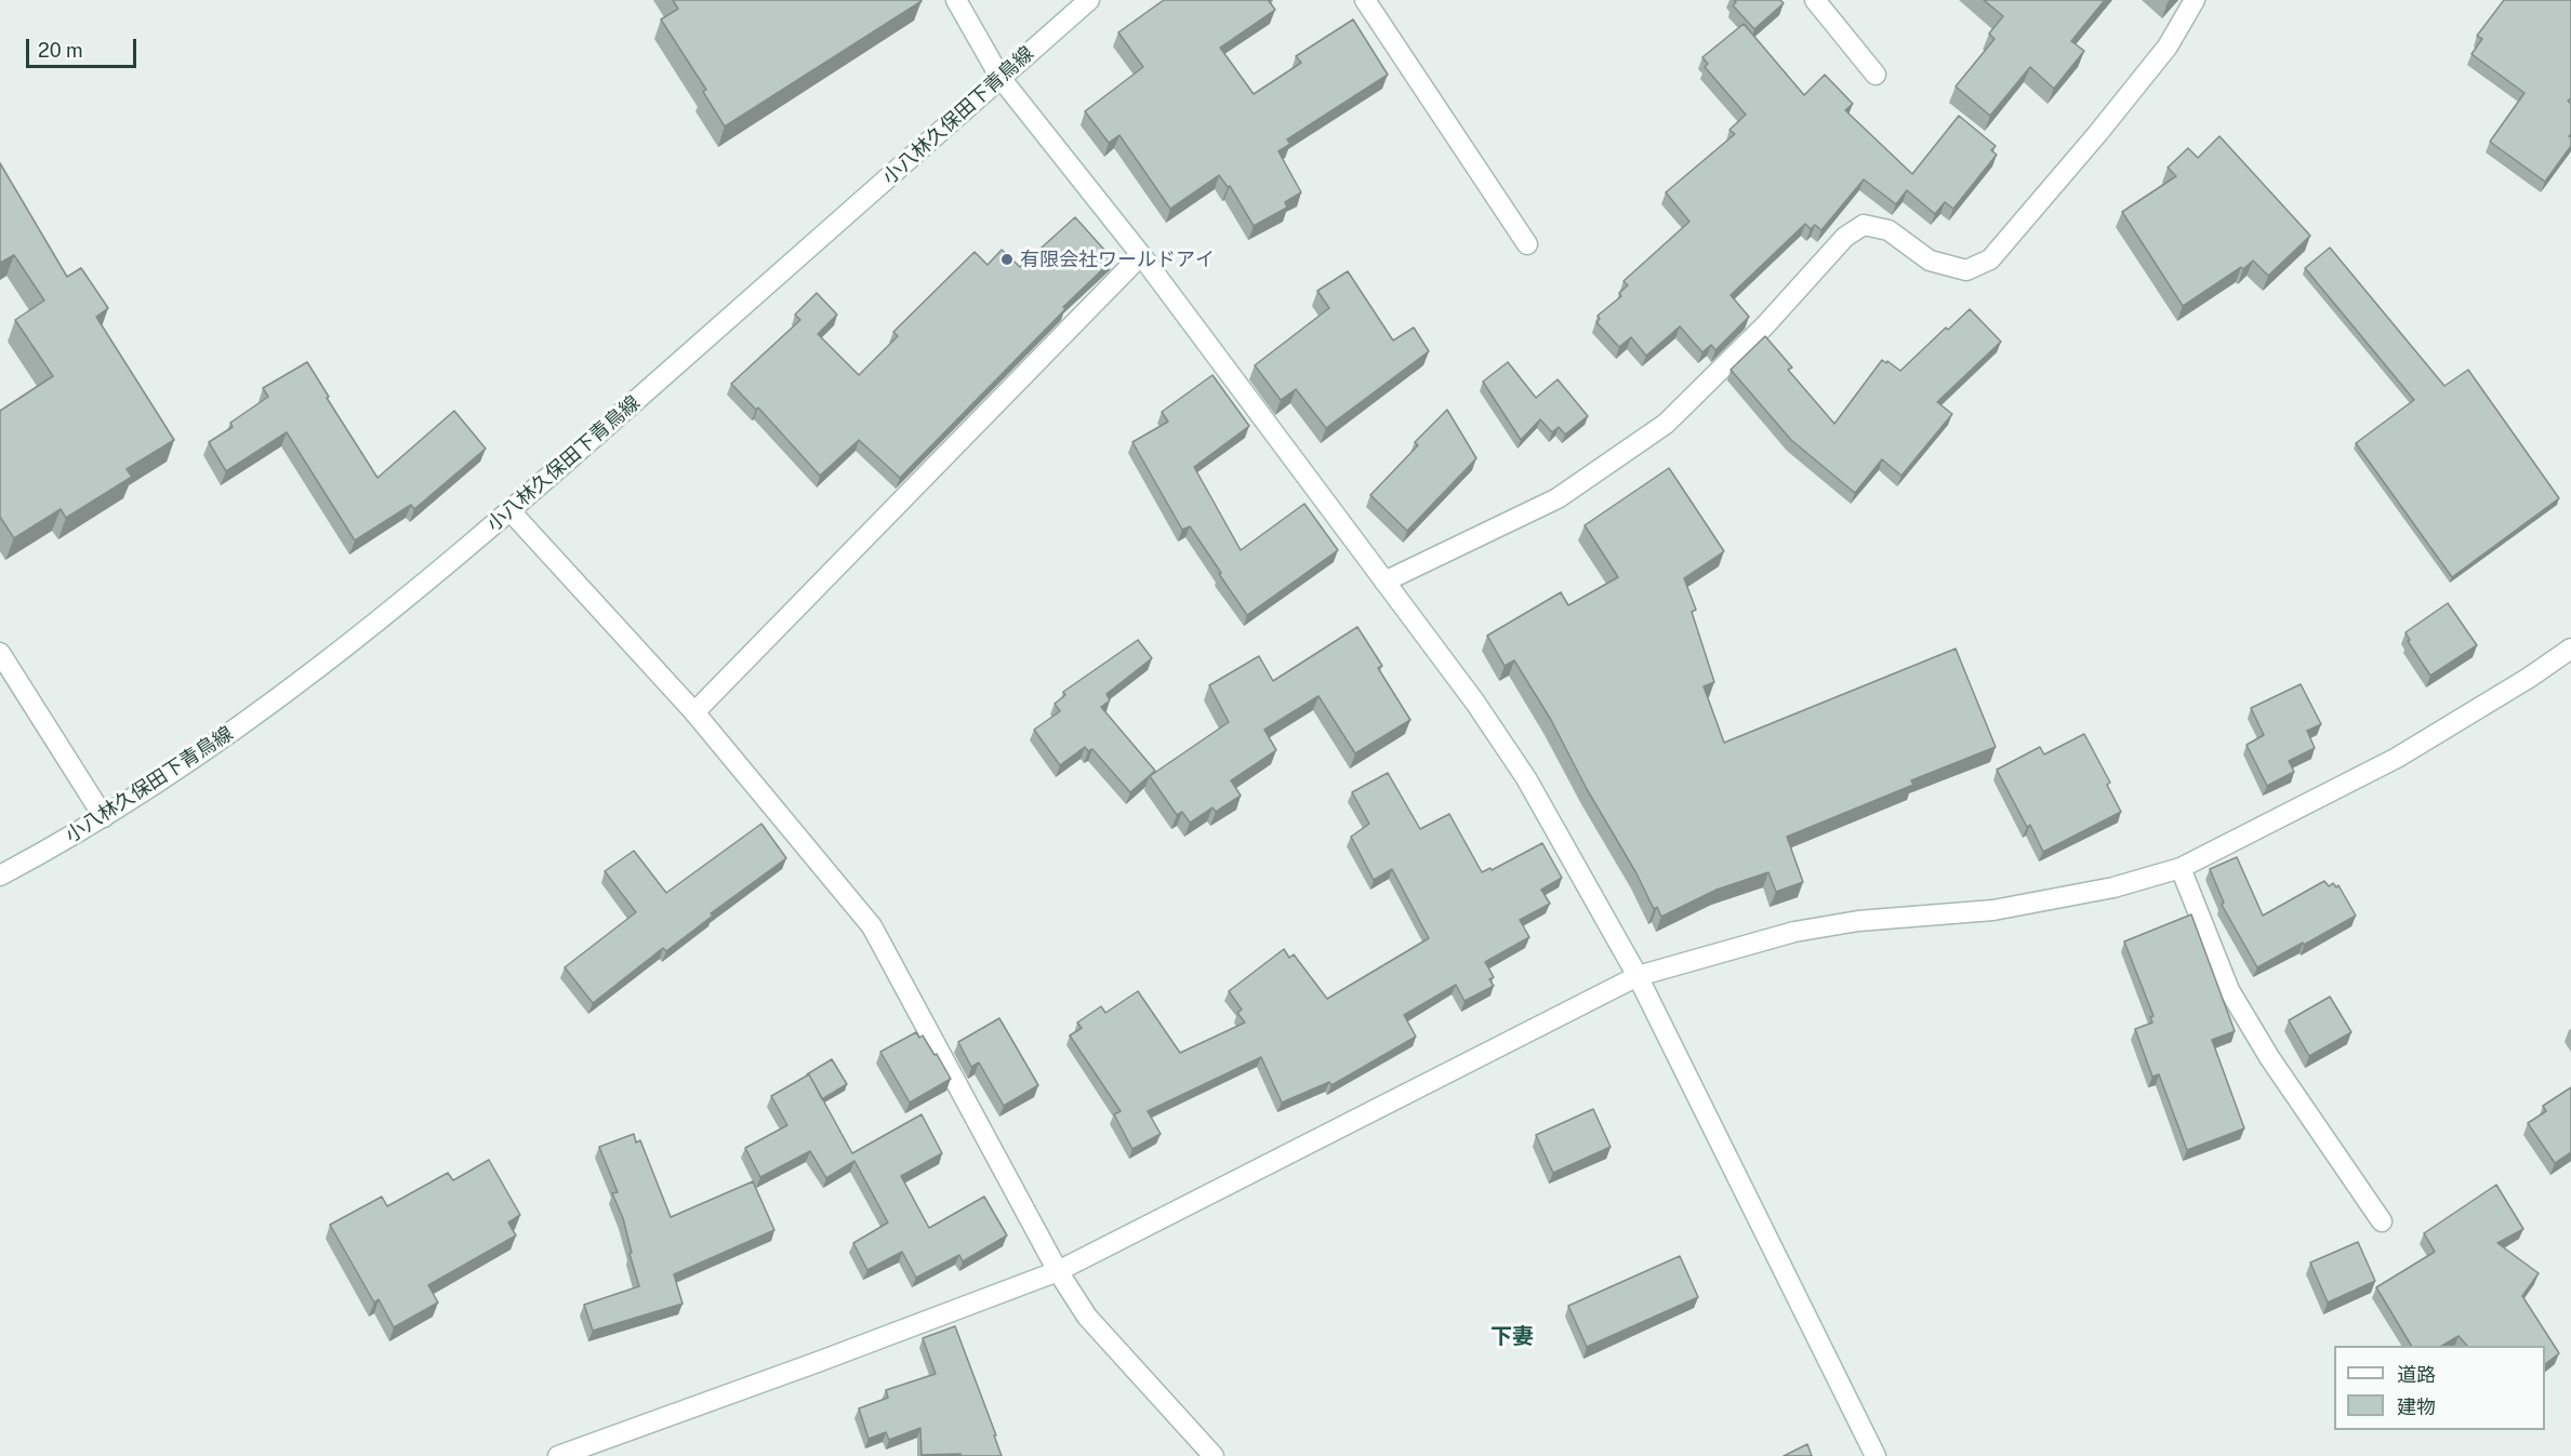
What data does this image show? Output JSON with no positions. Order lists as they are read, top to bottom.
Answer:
{
  "streets": {
    "street": ["小八林久保田下青鳥線"]
  },
  "districts": ["下妻"],
  "places": ["有限会社ワールドアイ"],
  "legend": ["道路", "建物"],
  "scale_bar": "20 m"
}
